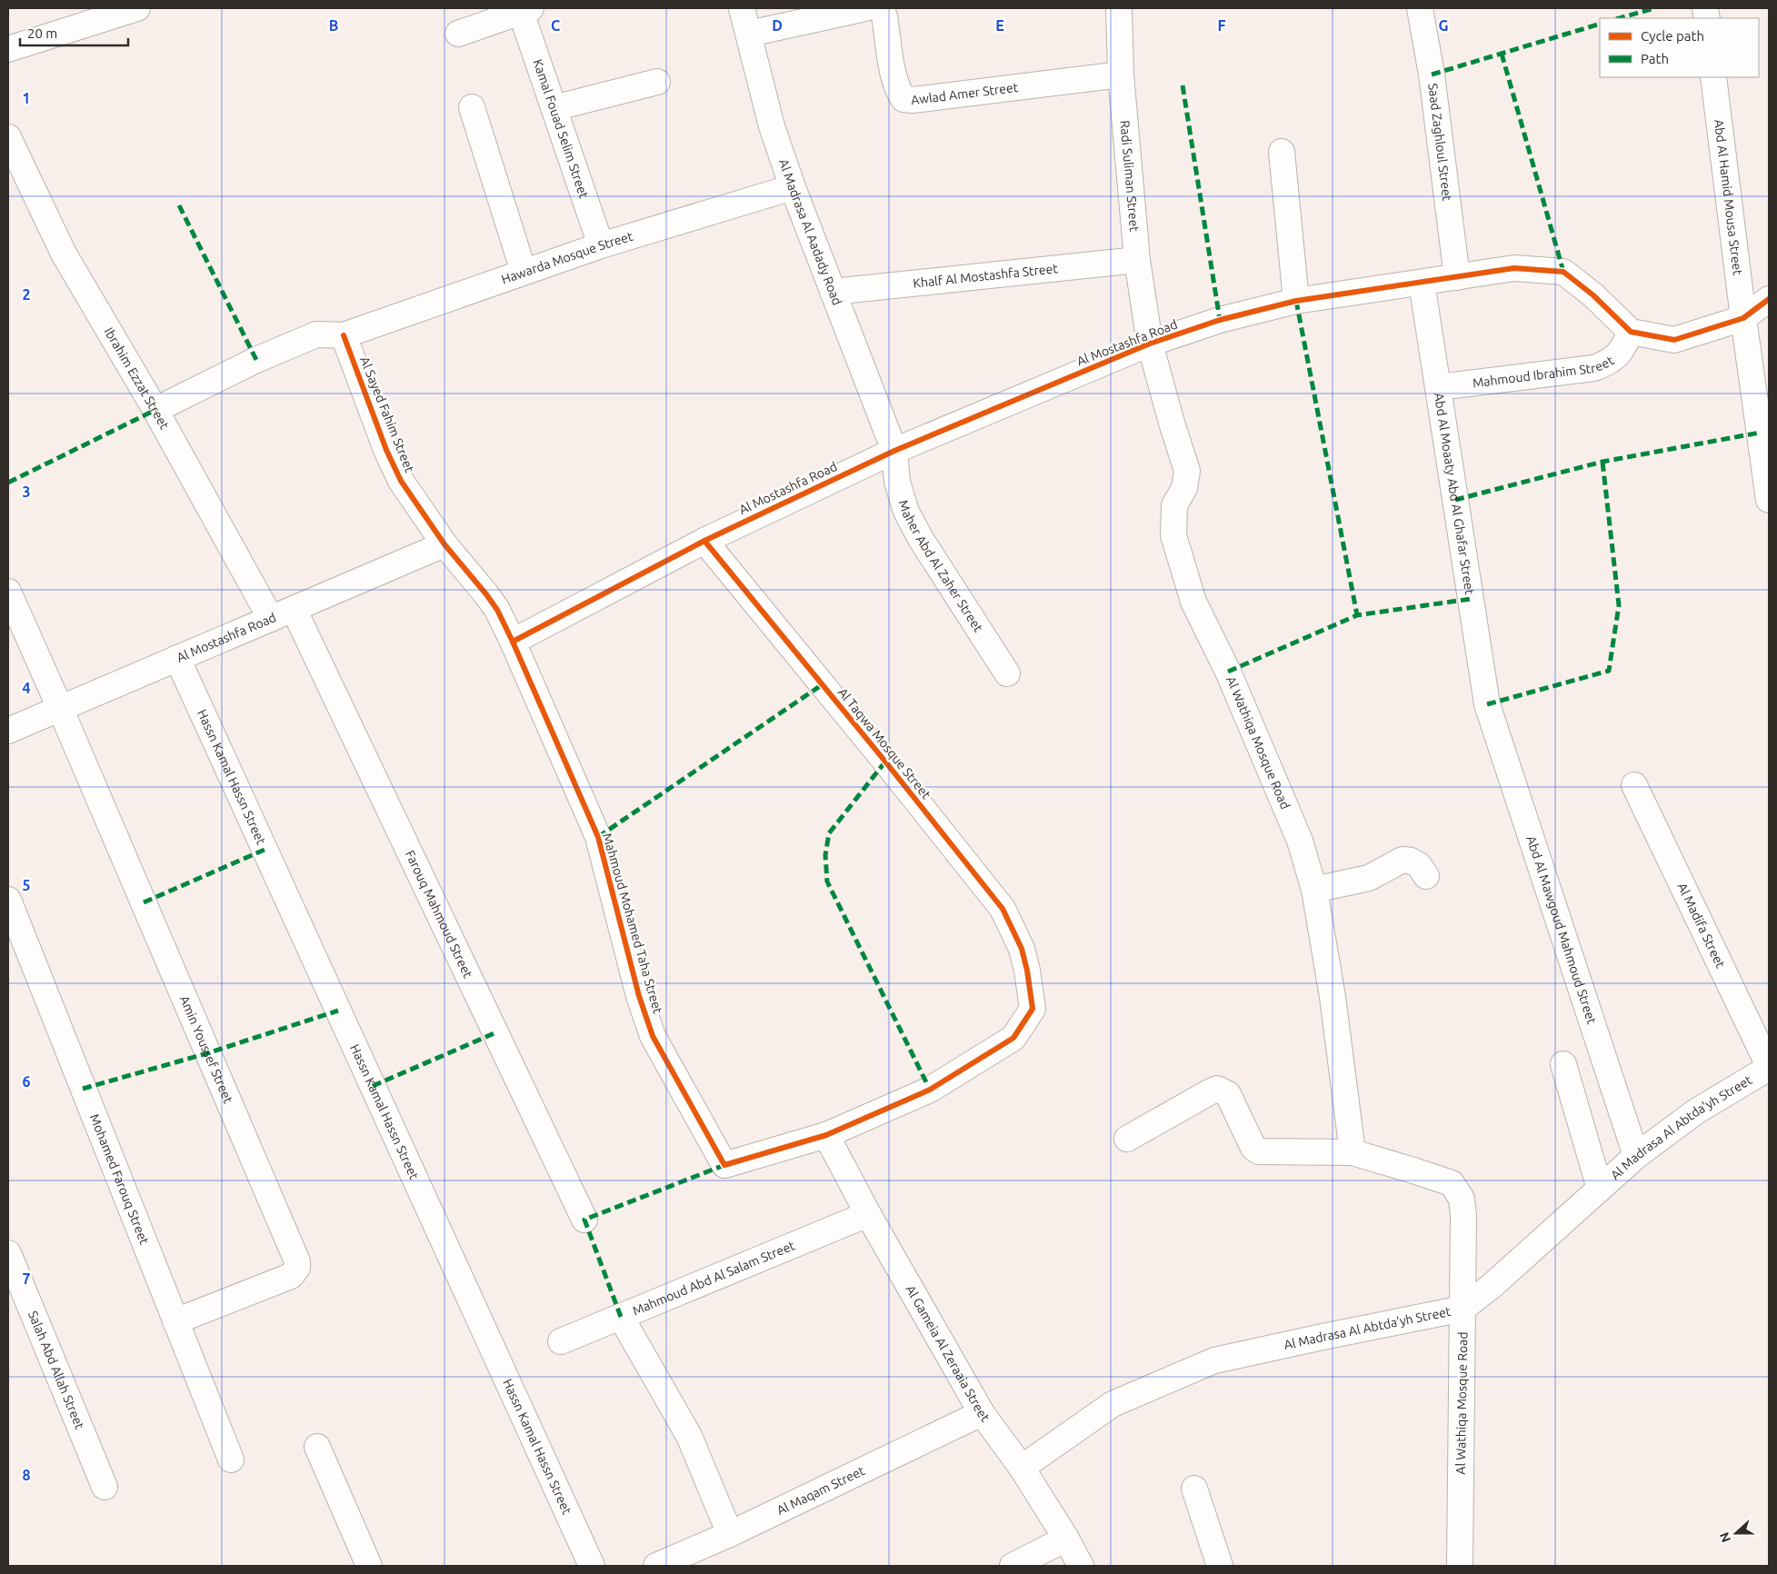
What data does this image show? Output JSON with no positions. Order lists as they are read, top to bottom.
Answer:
{
  "streets": {
    "street": [
      "Awlad Amer Street",
      "Kamal Fouad Selim Street",
      "Saad Zaghloul Street",
      "Radi Suliman Street",
      "Abd Al Hamid Mousa Street",
      "Al Madrasa Al Aadady Road",
      "Hawarda Mosque Street",
      "Khalf Al Mostashfa Street",
      "Al Mostashfa Road",
      "Mahmoud Ibrahim Street",
      "Ibrahim Ezzat Street",
      "Al Sayed Fahim Street",
      "Abd Al Moaaty Abd Al Ghafar Street",
      "Maher Abd Al Zaher Street",
      "Al Wathiqa Mosque Road",
      "Al Taqwa Mosque Street",
      "Hassn Kamal Hassn Street",
      "Farouq Mahmoud Street",
      "Mahmoud Mohamed Taha Street",
      "Al Madifa Street",
      "Abd Al Mawgoud Mahmoud Street",
      "Amin Youssef Street",
      "Al Madrasa Al Abtda'yh Street",
      "Mohamed Farouq Street",
      "Mahmoud Abd Al Salam Street",
      "Al Gameia Al Zeraaia Street",
      "Salah Abd Allah Street",
      "Al Maqam Street"
    ]
  },
  "crossings": [
    ["Awlad Amer Street", "Radi Suliman Street"],
    ["Awlad Amer Street", "Al Madrasa Al Aadady Road"],
    ["Kamal Fouad Selim Street", "Hawarda Mosque Street"],
    ["Saad Zaghloul Street", "Al Mostashfa Road"],
    ["Radi Suliman Street", "Khalf Al Mostashfa Street"],
    ["Radi Suliman Street", "Al Mostashfa Road"],
    ["Radi Suliman Street", "Al Wathiqa Mosque Road"],
    ["Al Madrasa Al Aadady Road", "Hawarda Mosque Street"],
    ["Al Madrasa Al Aadady Road", "Khalf Al Mostashfa Street"],
    ["Al Madrasa Al Aadady Road", "Al Mostashfa Road"],
    ["Al Madrasa Al Aadady Road", "Maher Abd Al Zaher Street"],
    ["Hawarda Mosque Street", "Al Sayed Fahim Street"],
    ["Al Mostashfa Road", "Mahmoud Ibrahim Street"],
    ["Al Mostashfa Road", "Ibrahim Ezzat Street"],
    ["Al Mostashfa Road", "Al Sayed Fahim Street"],
    ["Al Mostashfa Road", "Abd Al Moaaty Abd Al Ghafar Street"],
    ["Al Mostashfa Road", "Maher Abd Al Zaher Street"],
    ["Al Mostashfa Road", "Al Wathiqa Mosque Road"],
    ["Al Mostashfa Road", "Al Taqwa Mosque Street"],
    ["Al Mostashfa Road", "Hassn Kamal Hassn Street"],
    ["Al Mostashfa Road", "Farouq Mahmoud Street"],
    ["Al Mostashfa Road", "Mahmoud Mohamed Taha Street"],
    ["Al Mostashfa Road", "Amin Youssef Street"],
    ["Mahmoud Ibrahim Street", "Abd Al Moaaty Abd Al Ghafar Street"],
    ["Al Sayed Fahim Street", "Mahmoud Mohamed Taha Street"],
    ["Abd Al Moaaty Abd Al Ghafar Street", "Abd Al Mawgoud Mahmoud Street"],
    ["Al Wathiqa Mosque Road", "Al Madrasa Al Abtda'yh Street"],
    ["Al Taqwa Mosque Street", "Mahmoud Mohamed Taha Street"],
    ["Al Taqwa Mosque Street", "Al Gameia Al Zeraaia Street"],
    ["Al Madifa Street", "Al Madrasa Al Abtda'yh Street"],
    ["Abd Al Mawgoud Mahmoud Street", "Al Madrasa Al Abtda'yh Street"],
    ["Amin Youssef Street", "Mohamed Farouq Street"],
    ["Al Madrasa Al Abtda'yh Street", "Al Gameia Al Zeraaia Street"],
    ["Mahmoud Abd Al Salam Street", "Al Gameia Al Zeraaia Street"],
    ["Al Gameia Al Zeraaia Street", "Al Maqam Street"]
  ],
  "legend": ["Cycle path", "Path"],
  "scale_bar": "20 m",
  "north": "left",
  "grid": {
    "columns": [
      "B",
      "C",
      "D",
      "E",
      "F",
      "G"
    ],
    "rows": [
      "1",
      "2",
      "3",
      "4",
      "5",
      "6",
      "7",
      "8"
    ]
  }
}
